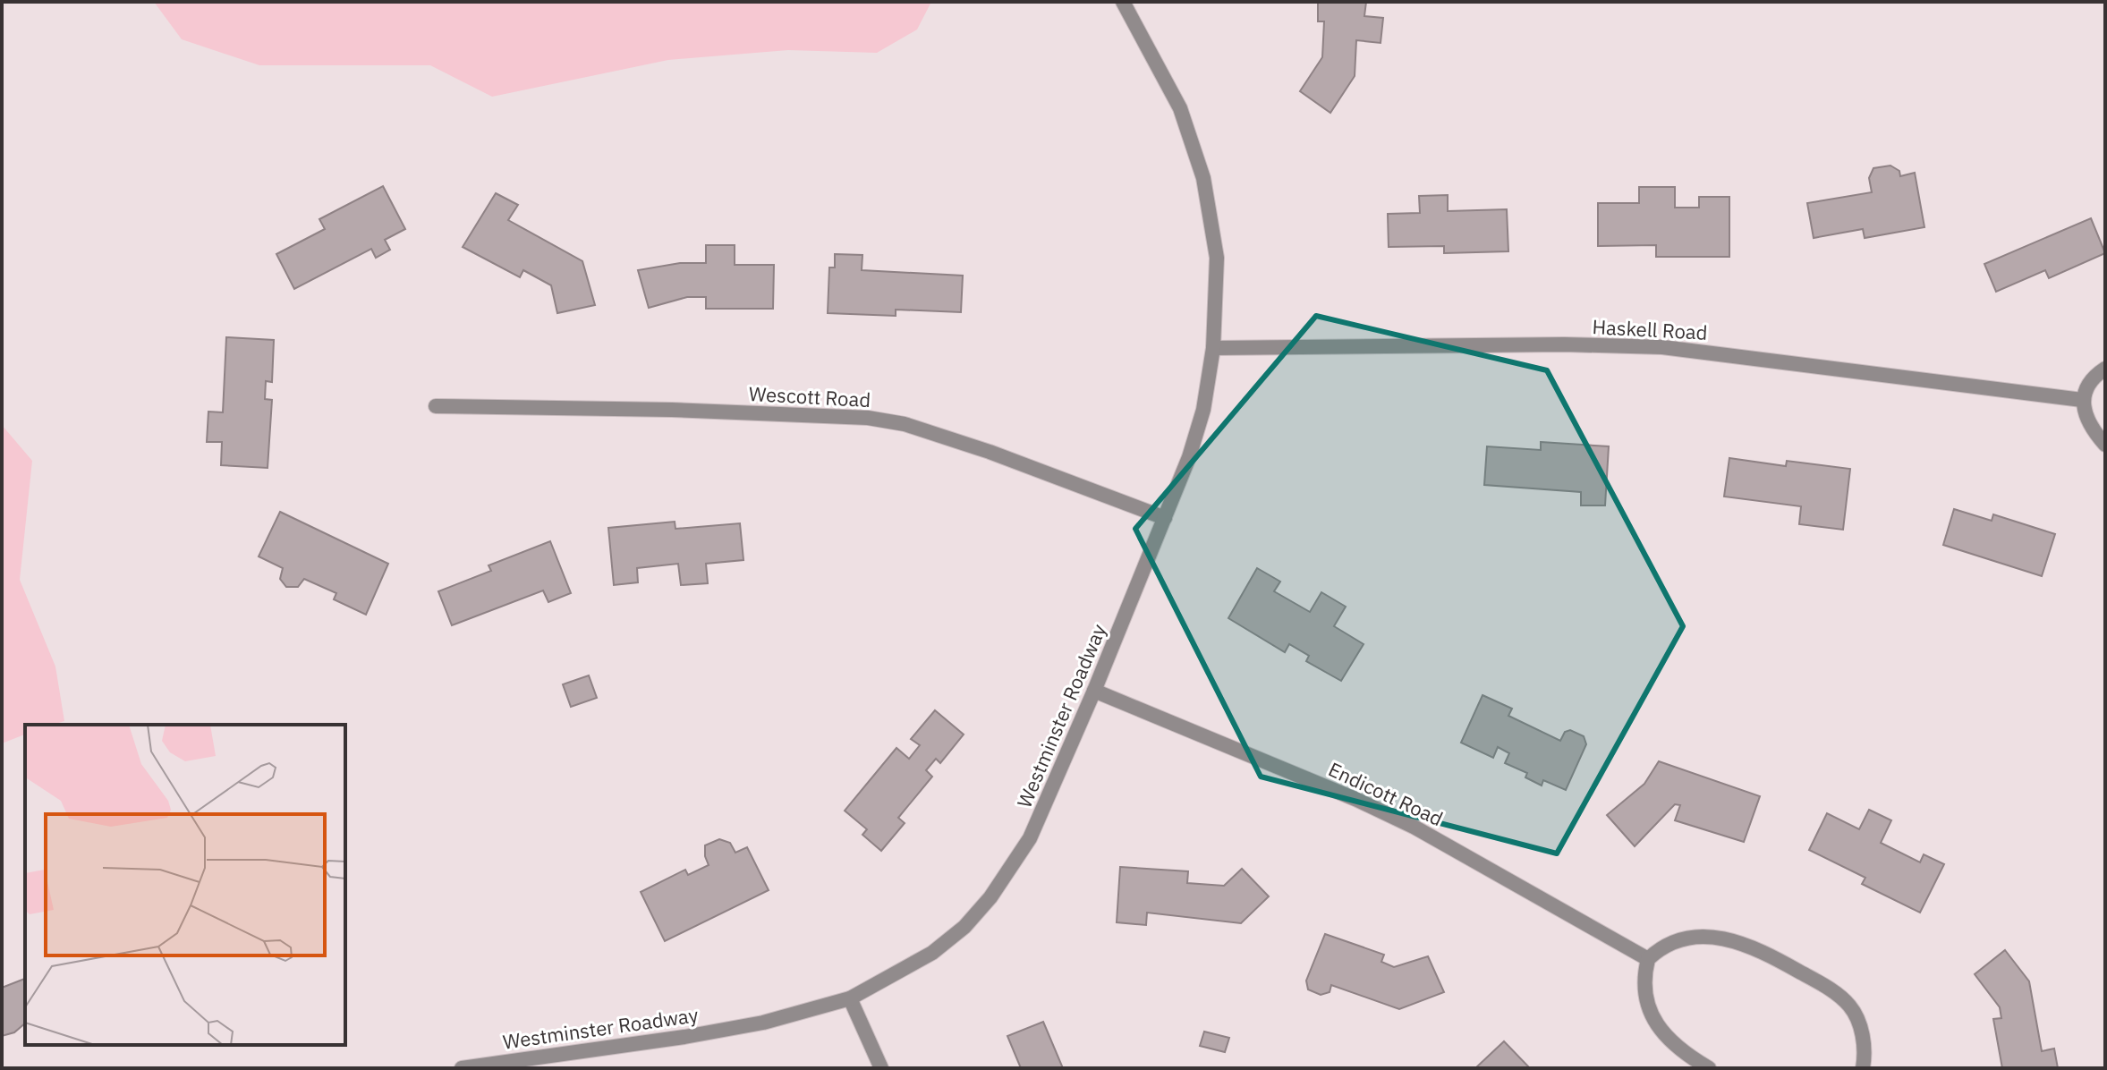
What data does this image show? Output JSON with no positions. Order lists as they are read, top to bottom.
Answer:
{
  "streets": {
    "street": [
      "Haskell Road",
      "Wescott Road",
      "Westminster Roadway",
      "Endicott Road"
    ]
  },
  "crossings": [
    ["Haskell Road", "Westminster Roadway"],
    ["Wescott Road", "Westminster Roadway"],
    ["Westminster Roadway", "Endicott Road"]
  ]
}
